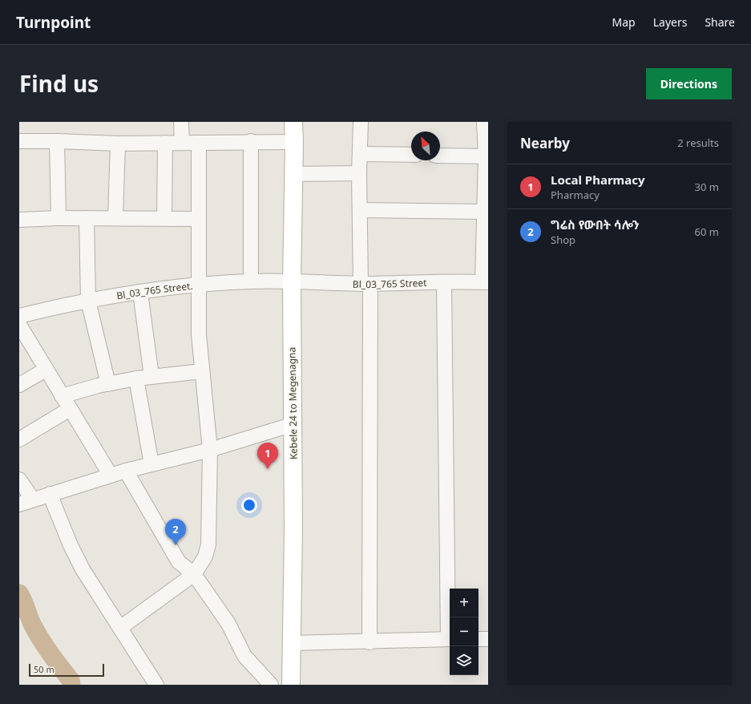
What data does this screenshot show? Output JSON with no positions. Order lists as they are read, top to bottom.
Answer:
{
  "streets": {
    "main road": ["Kebele 24 to Megenagna"],
    "street": ["Bl_03_765 Street", "Bl_03_765 Street."]
  },
  "crossings": [
    ["Bl_03_765 Street", "Bl_03_765 Street."],
    ["Bl_03_765 Street", "Kebele 24 to Megenagna"],
    ["Bl_03_765 Street.", "Kebele 24 to Megenagna"]
  ],
  "scale_bar": "50 m",
  "north": "top left",
  "page": {
    "header": "Turnpoint",
    "nav": ["Map", "Layers", "Share"],
    "title": "Find us",
    "buttons": "Directions",
    "heading": ["Nearby", "2 results"],
    "list": [
      {
        "mark": "1",
        "name": "Local Pharmacy",
        "note": "Pharmacy",
        "value": "30 m"
      },
      {
        "mark": "2",
        "name": "ግሬስ የውበት ሳሎን",
        "note": "Shop",
        "value": "60 m"
      }
    ],
    "pins": ["1", "2"],
    "map_buttons": ["+", "−"],
    "scale": "50 m"
  }
}
